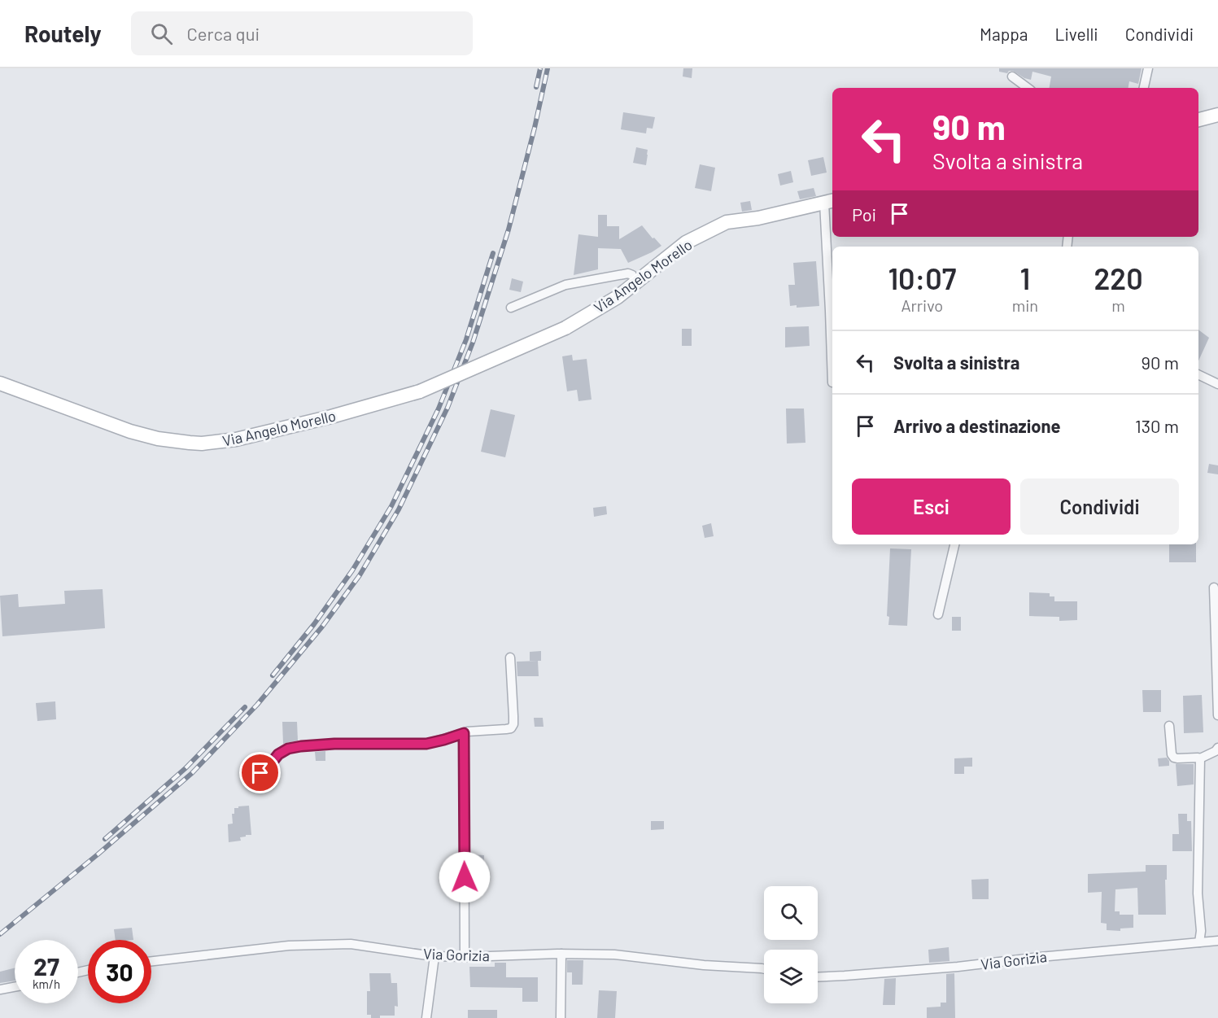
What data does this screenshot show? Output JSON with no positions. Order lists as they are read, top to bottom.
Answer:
{
  "streets": {
    "street": ["Via Angelo Morello", "Via Gorizia"]
  },
  "page": {
    "header": "Routely",
    "search": "Cerca qui",
    "nav": ["Mappa", "Livelli", "Condividi"],
    "turn": ["90 m", "Svolta a sinistra"],
    "then": "Poi",
    "eta": [
      "10:07",
      "Arrivo",
      "1",
      "min",
      "220",
      "m"
    ],
    "list": [
      {
        "name": "Svolta a sinistra",
        "value": "90 m"
      },
      {
        "name": "Arrivo a destinazione",
        "value": "130 m"
      }
    ],
    "buttons": ["Esci", "Condividi"],
    "speed": "27 km/h",
    "limit": "30"
  }
}
